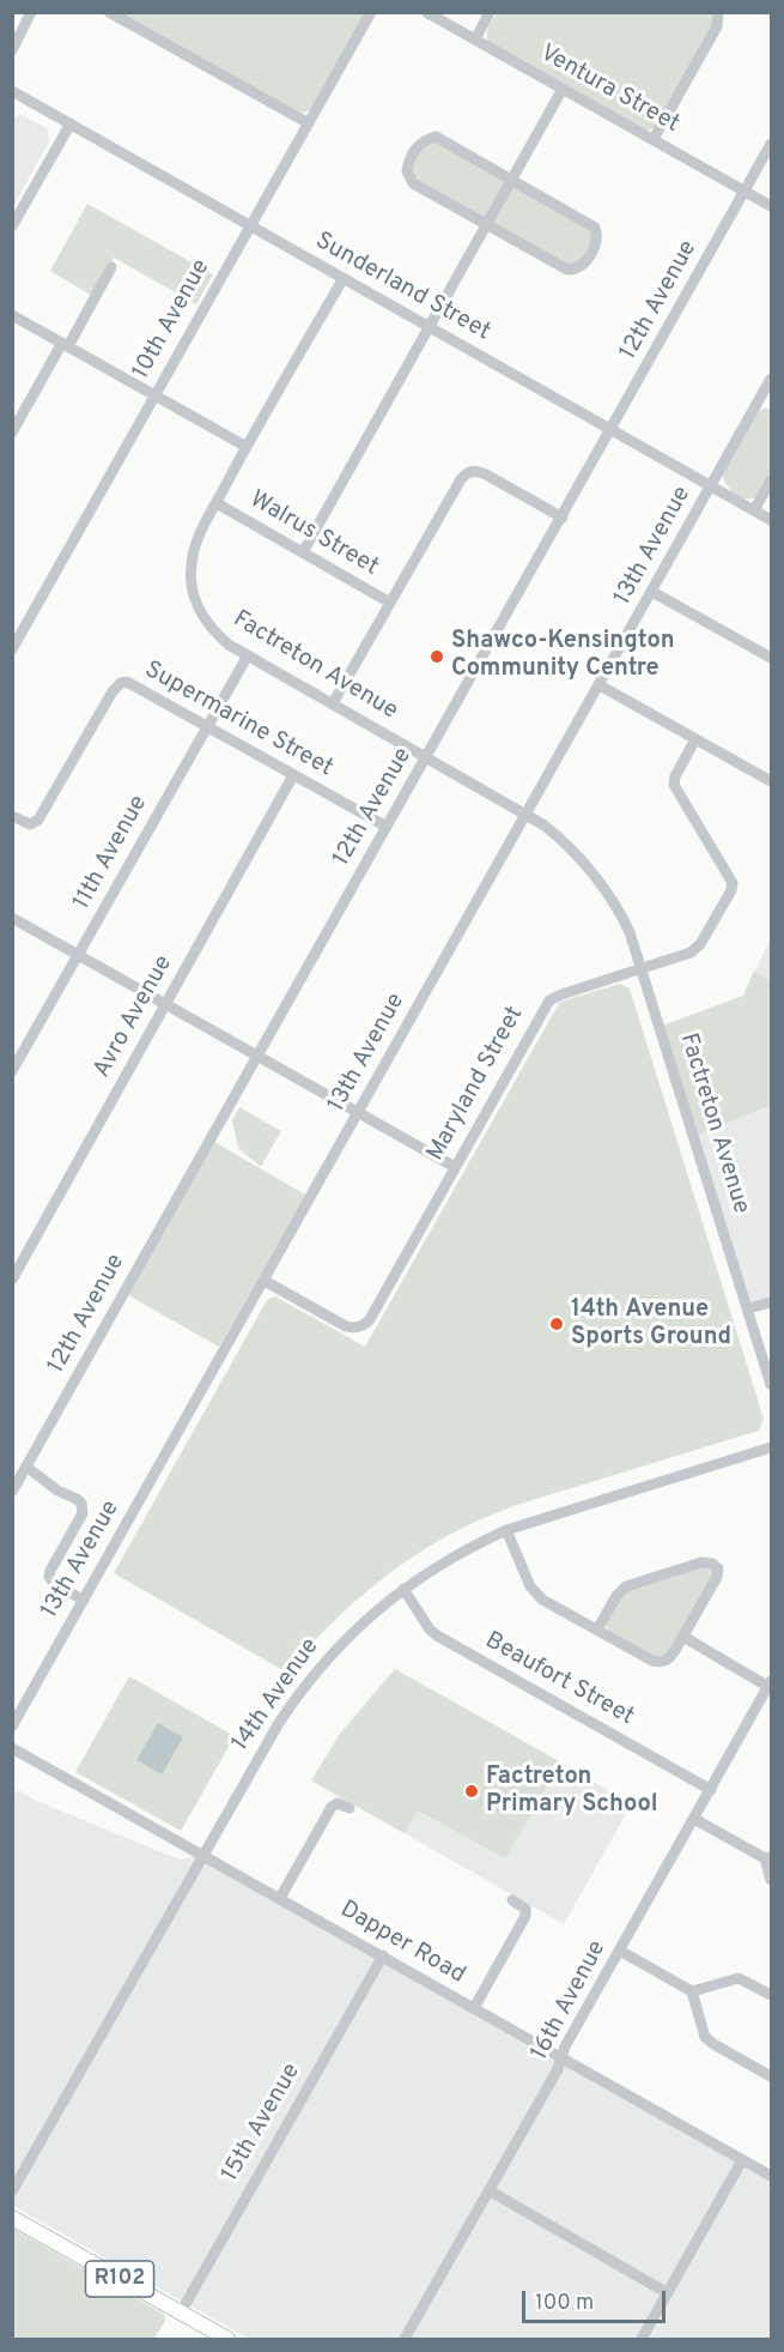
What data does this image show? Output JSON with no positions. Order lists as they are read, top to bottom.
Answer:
{
  "streets": {
    "main road": ["R102"],
    "street": [
      "Ventura Street",
      "Sunderland Street",
      "12th Avenue",
      "10th Avenue",
      "Walrus Street",
      "13th Avenue",
      "Factreton Avenue",
      "Supermarine Street",
      "11th Avenue",
      "Avro Avenue",
      "Maryland Street",
      "Beaufort Street",
      "14th Avenue",
      "Dapper Road",
      "16th Avenue",
      "15th Avenue"
    ]
  },
  "crossings": [
    ["Ventura Street", "12th Avenue"],
    ["Sunderland Street", "12th Avenue"],
    ["Sunderland Street", "10th Avenue"],
    ["Sunderland Street", "13th Avenue"],
    ["Sunderland Street", "Factreton Avenue"],
    ["12th Avenue", "Factreton Avenue"],
    ["12th Avenue", "Supermarine Street"],
    ["Walrus Street", "Factreton Avenue"],
    ["13th Avenue", "Factreton Avenue"],
    ["13th Avenue", "Maryland Street"],
    ["Factreton Avenue", "11th Avenue"],
    ["Factreton Avenue", "Maryland Street"],
    ["Supermarine Street", "11th Avenue"],
    ["Supermarine Street", "Avro Avenue"],
    ["Beaufort Street", "14th Avenue"],
    ["Beaufort Street", "16th Avenue"],
    ["14th Avenue", "Dapper Road"],
    ["Dapper Road", "16th Avenue"],
    ["Dapper Road", "15th Avenue"],
    ["15th Avenue", "R102"]
  ],
  "places": ["Shawco-Kensington Community Centre", "14th Avenue Sports Ground", "Factreton Primary School"],
  "scale_bar": "100 m"
}
